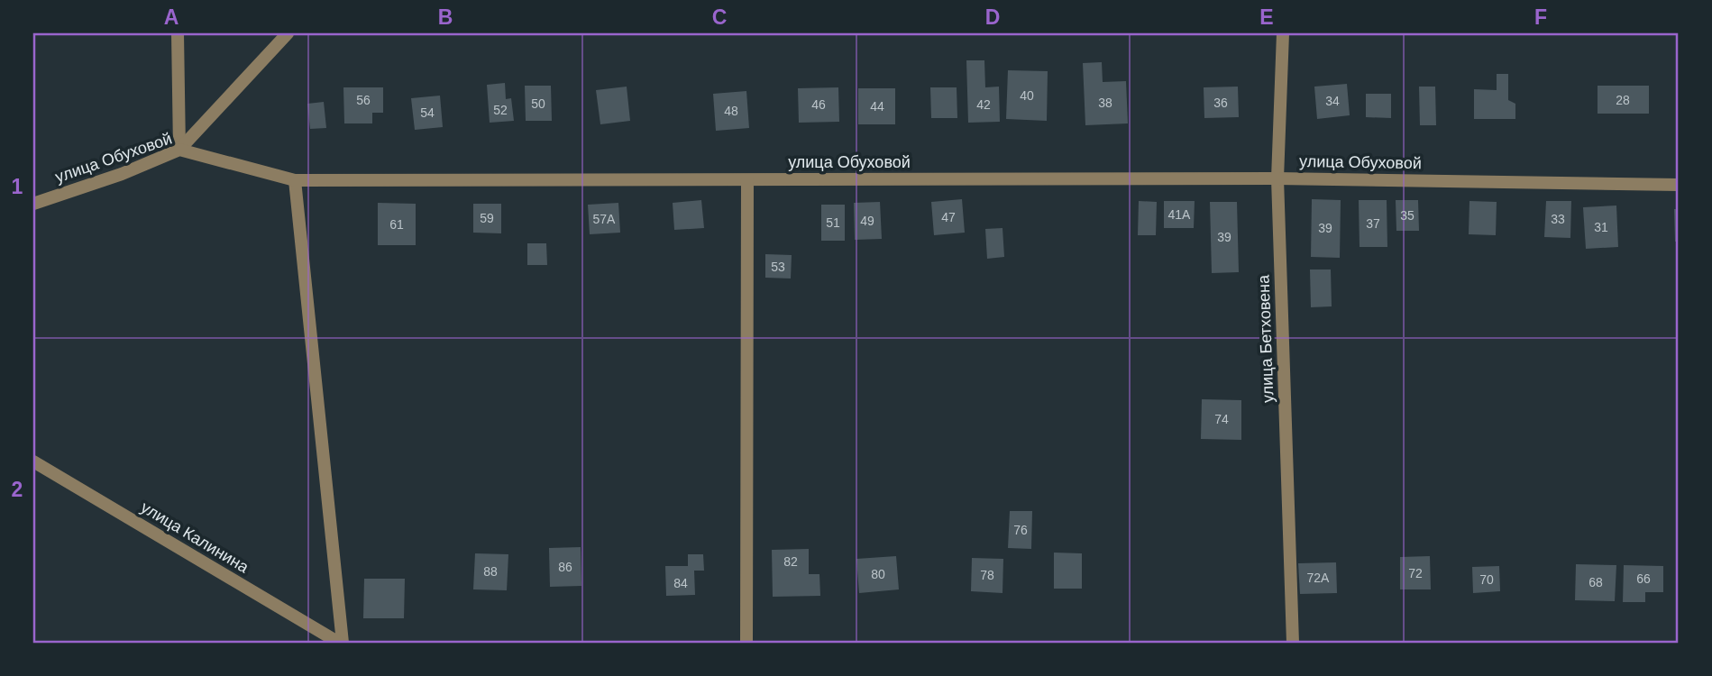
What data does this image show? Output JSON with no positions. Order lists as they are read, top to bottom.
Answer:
{
  "streets": {
    "street": ["улица Обуховой", "улица Бетховена", "улица Калинина"]
  },
  "crossings": [
    ["улица Обуховой", "улица Бетховена"]
  ],
  "house_numbers": [
    "40",
    "56",
    "28",
    "34",
    "38",
    "36",
    "50",
    "46",
    "42",
    "44",
    "52",
    "48",
    "54",
    "41А",
    "35",
    "47",
    "59",
    "57А",
    "33",
    "49",
    "51",
    "37",
    "61",
    "31",
    "39",
    "39",
    "53",
    "74",
    "76",
    "82",
    "86",
    "88",
    "72",
    "80",
    "78",
    "72А",
    "66",
    "70",
    "68",
    "84"
  ],
  "grid": {
    "columns": [
      "A",
      "B",
      "C",
      "D",
      "E",
      "F"
    ],
    "rows": ["1", "2"]
  }
}
